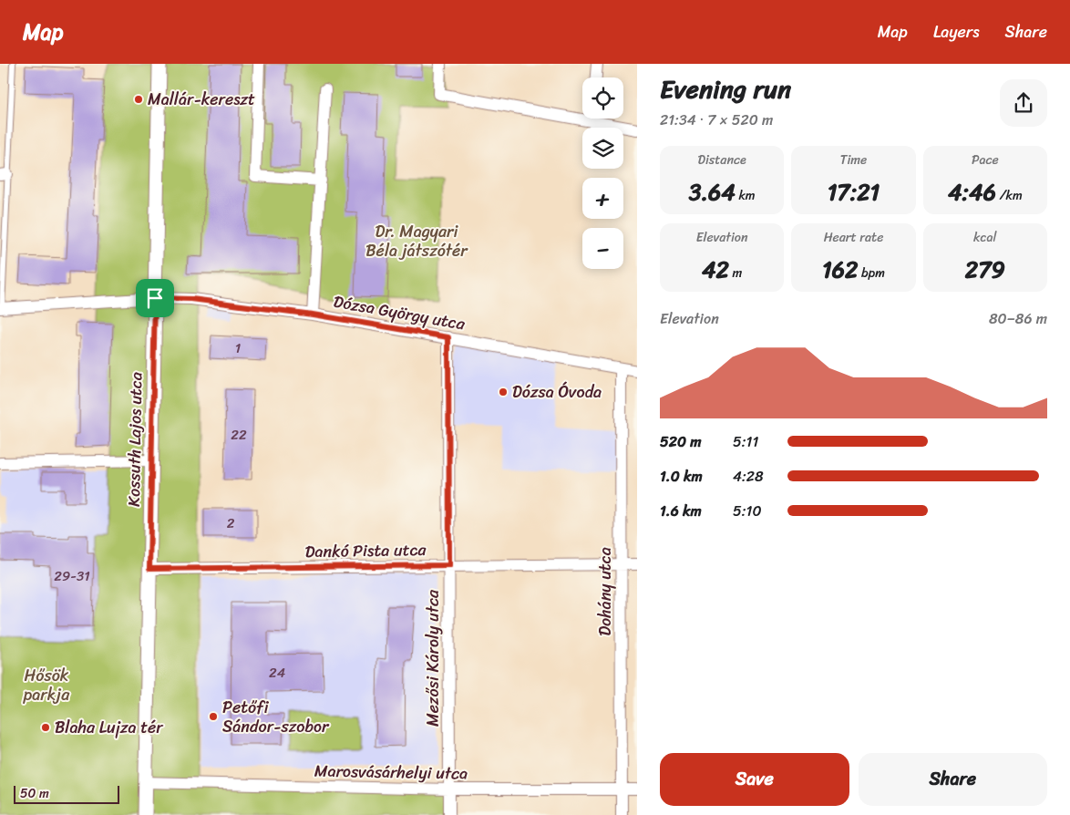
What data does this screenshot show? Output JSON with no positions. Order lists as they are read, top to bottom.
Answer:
{
  "streets": {
    "street": [
      "Dózsa György utca",
      "Kossuth Lajos utca",
      "Dankó Pista utca",
      "Dohány utca",
      "Mezősi Károly utca",
      "Marosvásárhelyi utca"
    ]
  },
  "crossings": [
    ["Dózsa György utca", "Kossuth Lajos utca"],
    ["Dózsa György utca", "Dohány utca"],
    ["Dózsa György utca", "Mezősi Károly utca"],
    ["Kossuth Lajos utca", "Dankó Pista utca"],
    ["Kossuth Lajos utca", "Marosvásárhelyi utca"],
    ["Dankó Pista utca", "Dohány utca"],
    ["Dankó Pista utca", "Mezősi Károly utca"],
    ["Dohány utca", "Marosvásárhelyi utca"],
    ["Mezősi Károly utca", "Marosvásárhelyi utca"]
  ],
  "parks": ["Dr. Magyari Béla játszótér", "Hősök parkja"],
  "places": [
    "Mallár-kereszt",
    "Dózsa Óvoda",
    "Petőfi Sándor-szobor",
    "Blaha Lujza tér"
  ],
  "house_numbers": [
    "1",
    "22",
    "2",
    "29-31",
    "24"
  ],
  "scale_bar": "50 m",
  "page": {
    "header": "Map",
    "nav": ["Map", "Layers", "Share"],
    "heading": ["Evening run", "21:34 · 7 × 520 m"],
    "map_buttons": ["+", "−"],
    "stats": [
      ["Distance", "3.64 km"],
      ["Time", "17:21"],
      ["Pace", "4:46 /km"],
      ["Elevation", "42 m"],
      ["Heart rate", "162 bpm"],
      ["kcal", "279"]
    ],
    "chart": ["Elevation", "80–86 m"],
    "list": [
      {
        "name": "520 m",
        "note": "5:11"
      },
      {
        "name": "1.0 km",
        "note": "4:28"
      },
      {
        "name": "1.6 km",
        "note": "5:10"
      }
    ],
    "buttons": ["Save", "Share"],
    "scale": "50 m"
  }
}
